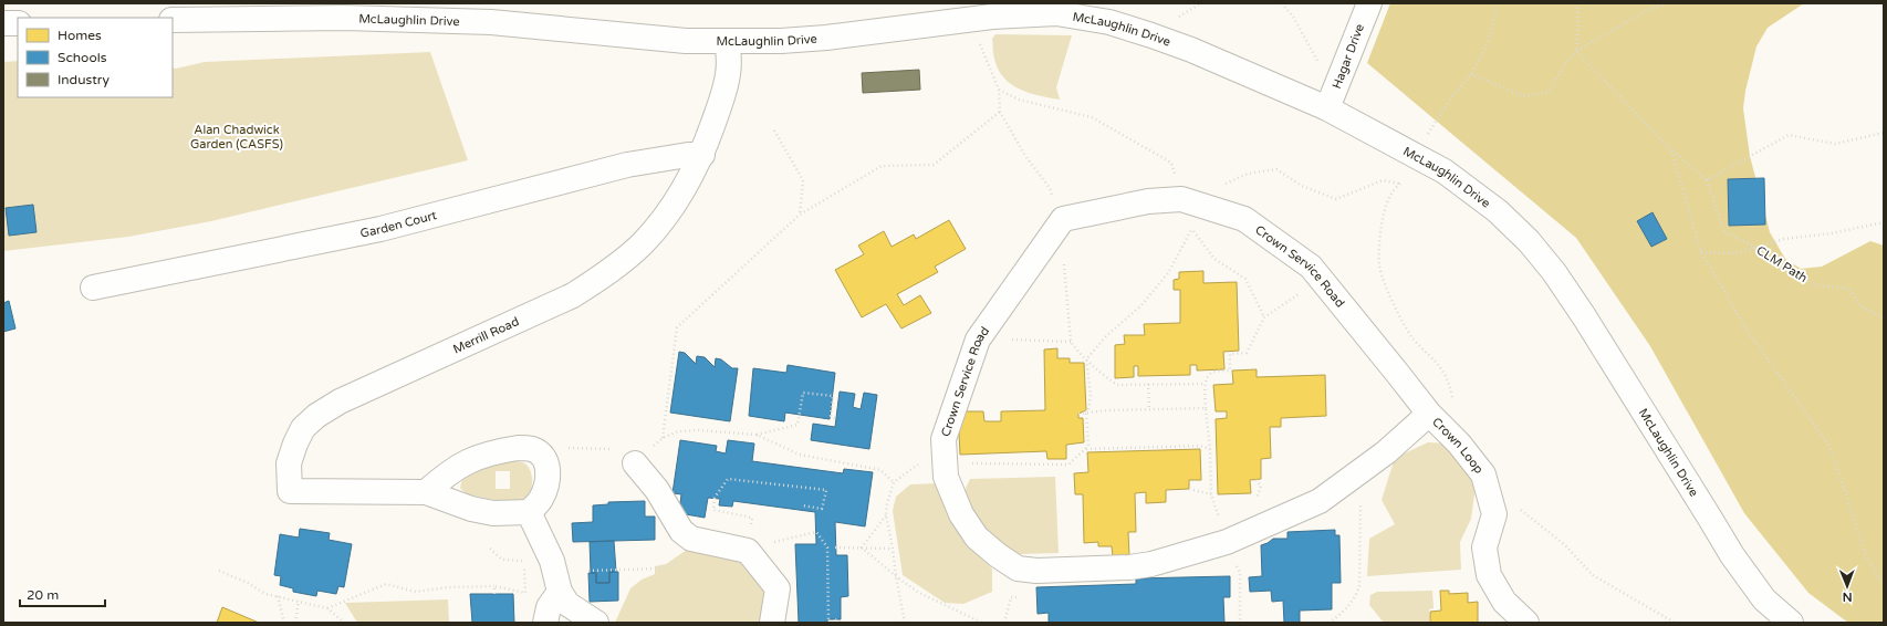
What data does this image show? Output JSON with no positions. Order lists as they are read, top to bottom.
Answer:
{
  "streets": {
    "street": [
      "McLaughlin Drive",
      "Hagar Drive",
      "Garden Court",
      "Crown Service Road",
      "Merrill Road",
      "Crown Loop"
    ],
    "path": ["CLM Path"]
  },
  "crossings": [
    ["McLaughlin Drive", "Hagar Drive"],
    ["McLaughlin Drive", "Merrill Road"],
    ["Garden Court", "Merrill Road"],
    ["Crown Service Road", "Crown Loop"]
  ],
  "parks": ["Alan Chadwick Garden (CASFS)"],
  "legend": ["Homes", "Schools", "Industry"],
  "scale_bar": "20 m",
  "north": "bottom"
}
